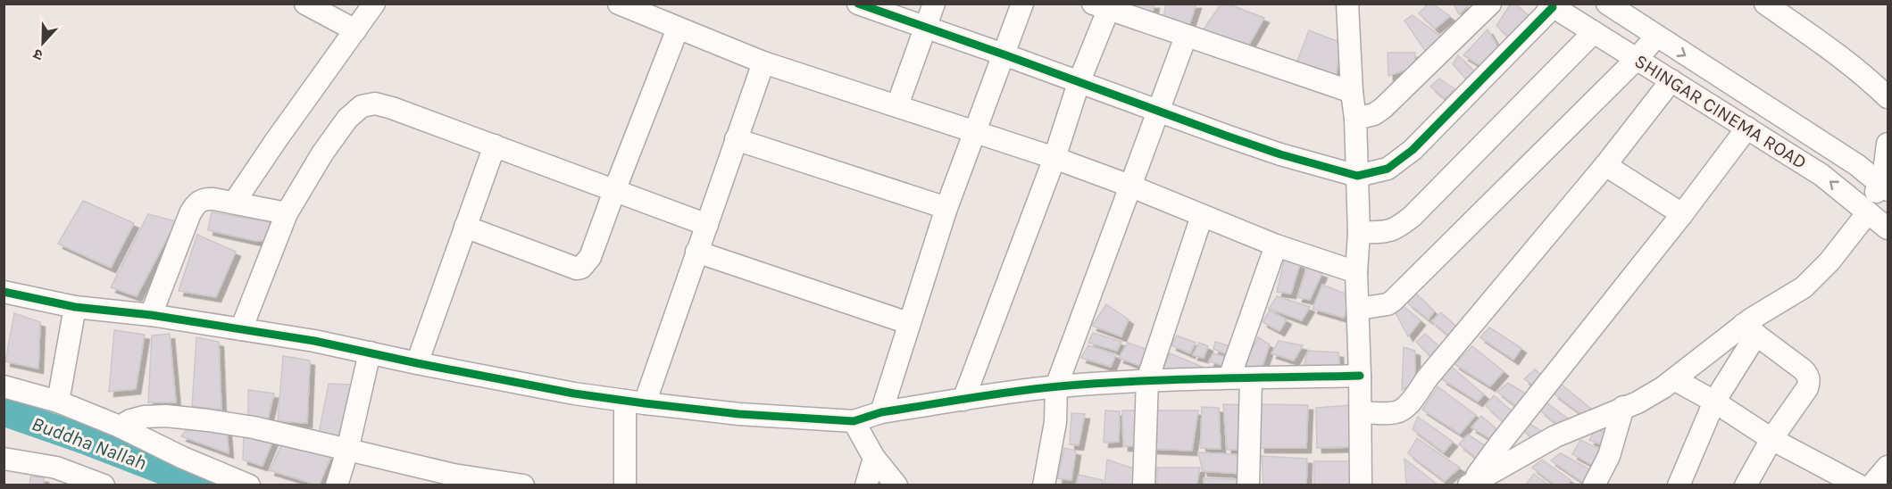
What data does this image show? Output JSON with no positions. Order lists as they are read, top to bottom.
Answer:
{
  "streets": {
    "street": ["SHINGAR CINEMA ROAD"]
  },
  "water": ["Buddha Nallah"],
  "north": "bottom"
}
